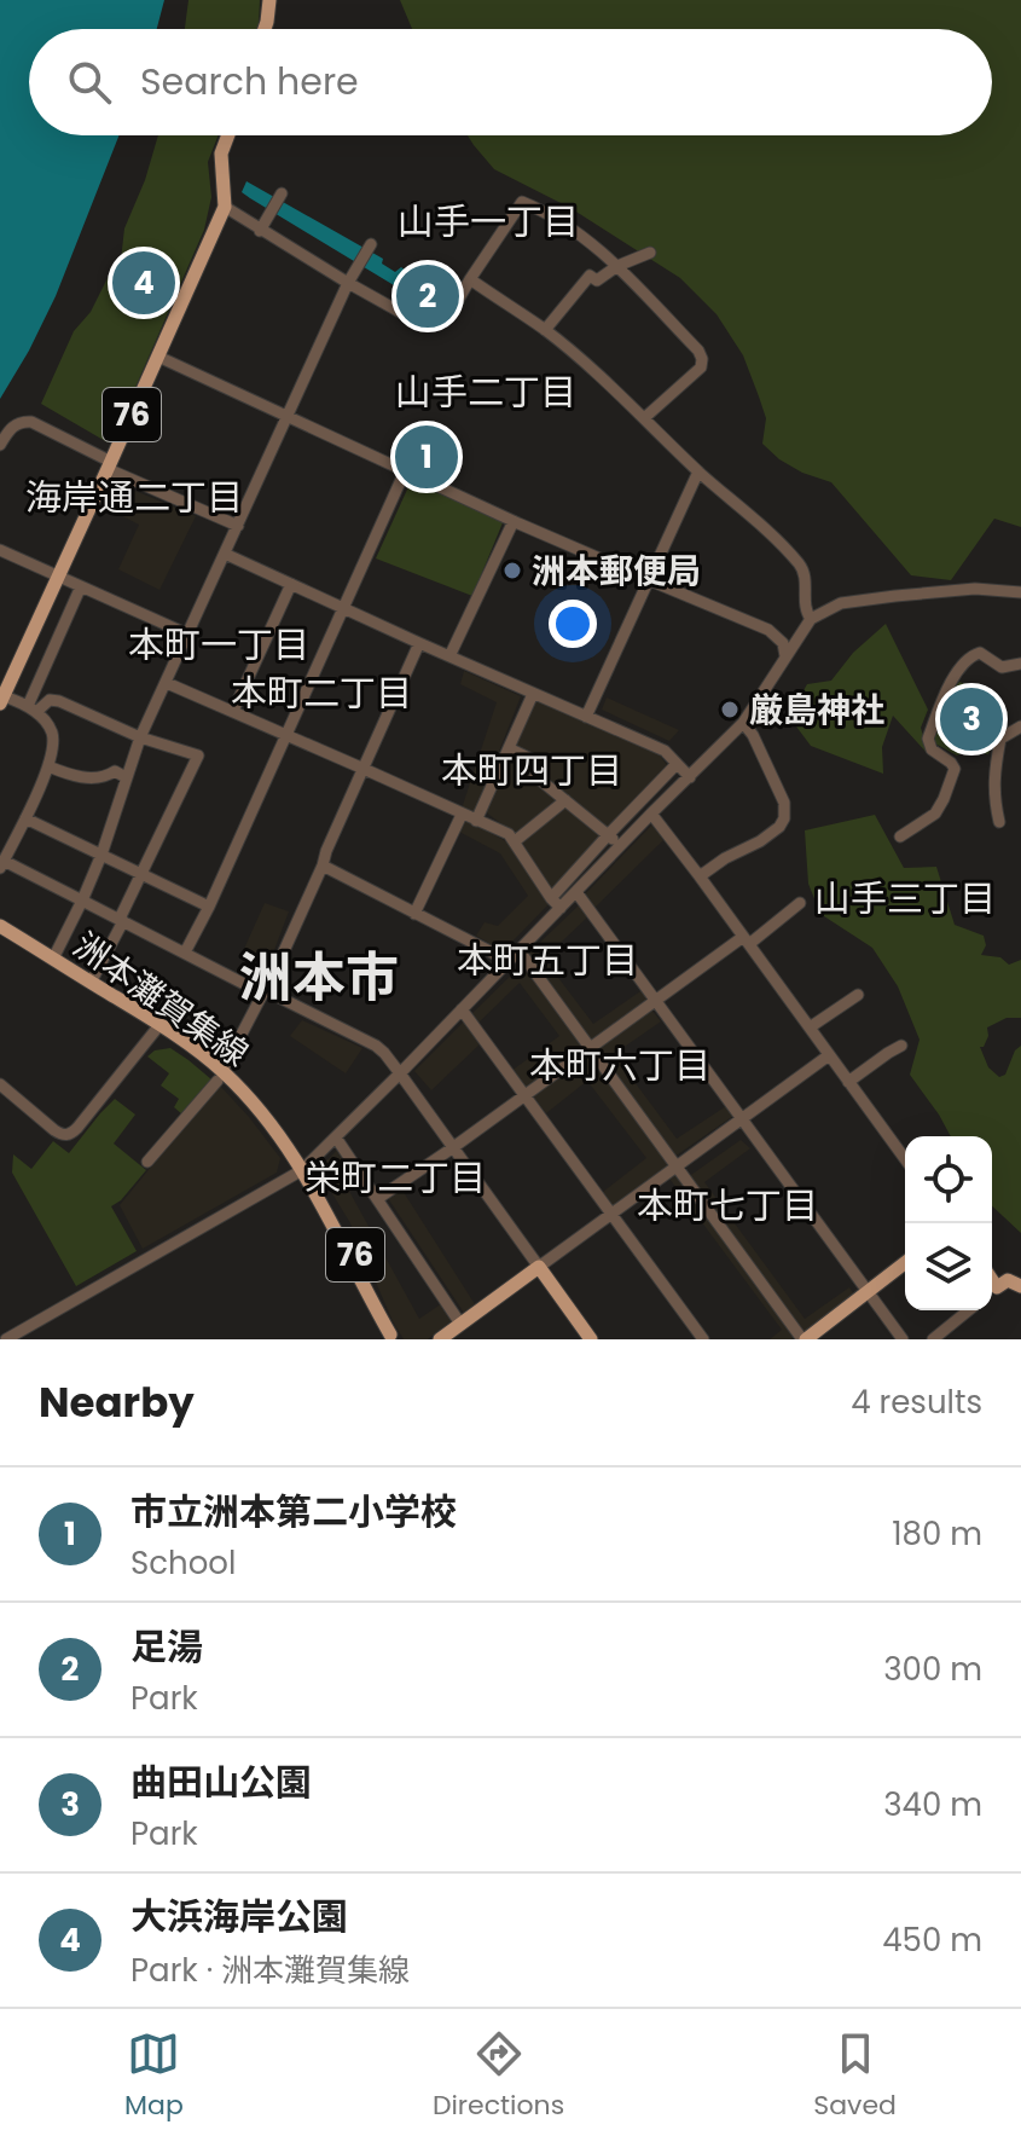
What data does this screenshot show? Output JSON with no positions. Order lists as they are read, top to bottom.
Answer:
{
  "streets": {
    "main road": ["76", "洲本灘賀集線"]
  },
  "districts": [
    "山手一丁目",
    "山手二丁目",
    "海岸通二丁目",
    "本町一丁目",
    "本町二丁目",
    "本町四丁目",
    "山手三丁目",
    "本町五丁目",
    "洲本市",
    "本町六丁目",
    "栄町二丁目",
    "本町七丁目"
  ],
  "places": ["洲本郵便局", "厳島神社"],
  "page": {
    "search": "Search here",
    "pins": [
      "4",
      "2",
      "1",
      "3"
    ],
    "heading": ["Nearby", "4 results"],
    "list": [
      {
        "mark": "1",
        "name": "市立洲本第二小学校",
        "note": "School",
        "value": "180 m"
      },
      {
        "mark": "2",
        "name": "足湯",
        "note": "Park",
        "value": "300 m"
      },
      {
        "mark": "3",
        "name": "曲田山公園",
        "note": "Park",
        "value": "340 m"
      },
      {
        "mark": "4",
        "name": "大浜海岸公園",
        "note": "Park · 洲本灘賀集線",
        "value": "450 m"
      }
    ],
    "nav": ["Map", "Directions", "Saved"]
  }
}
